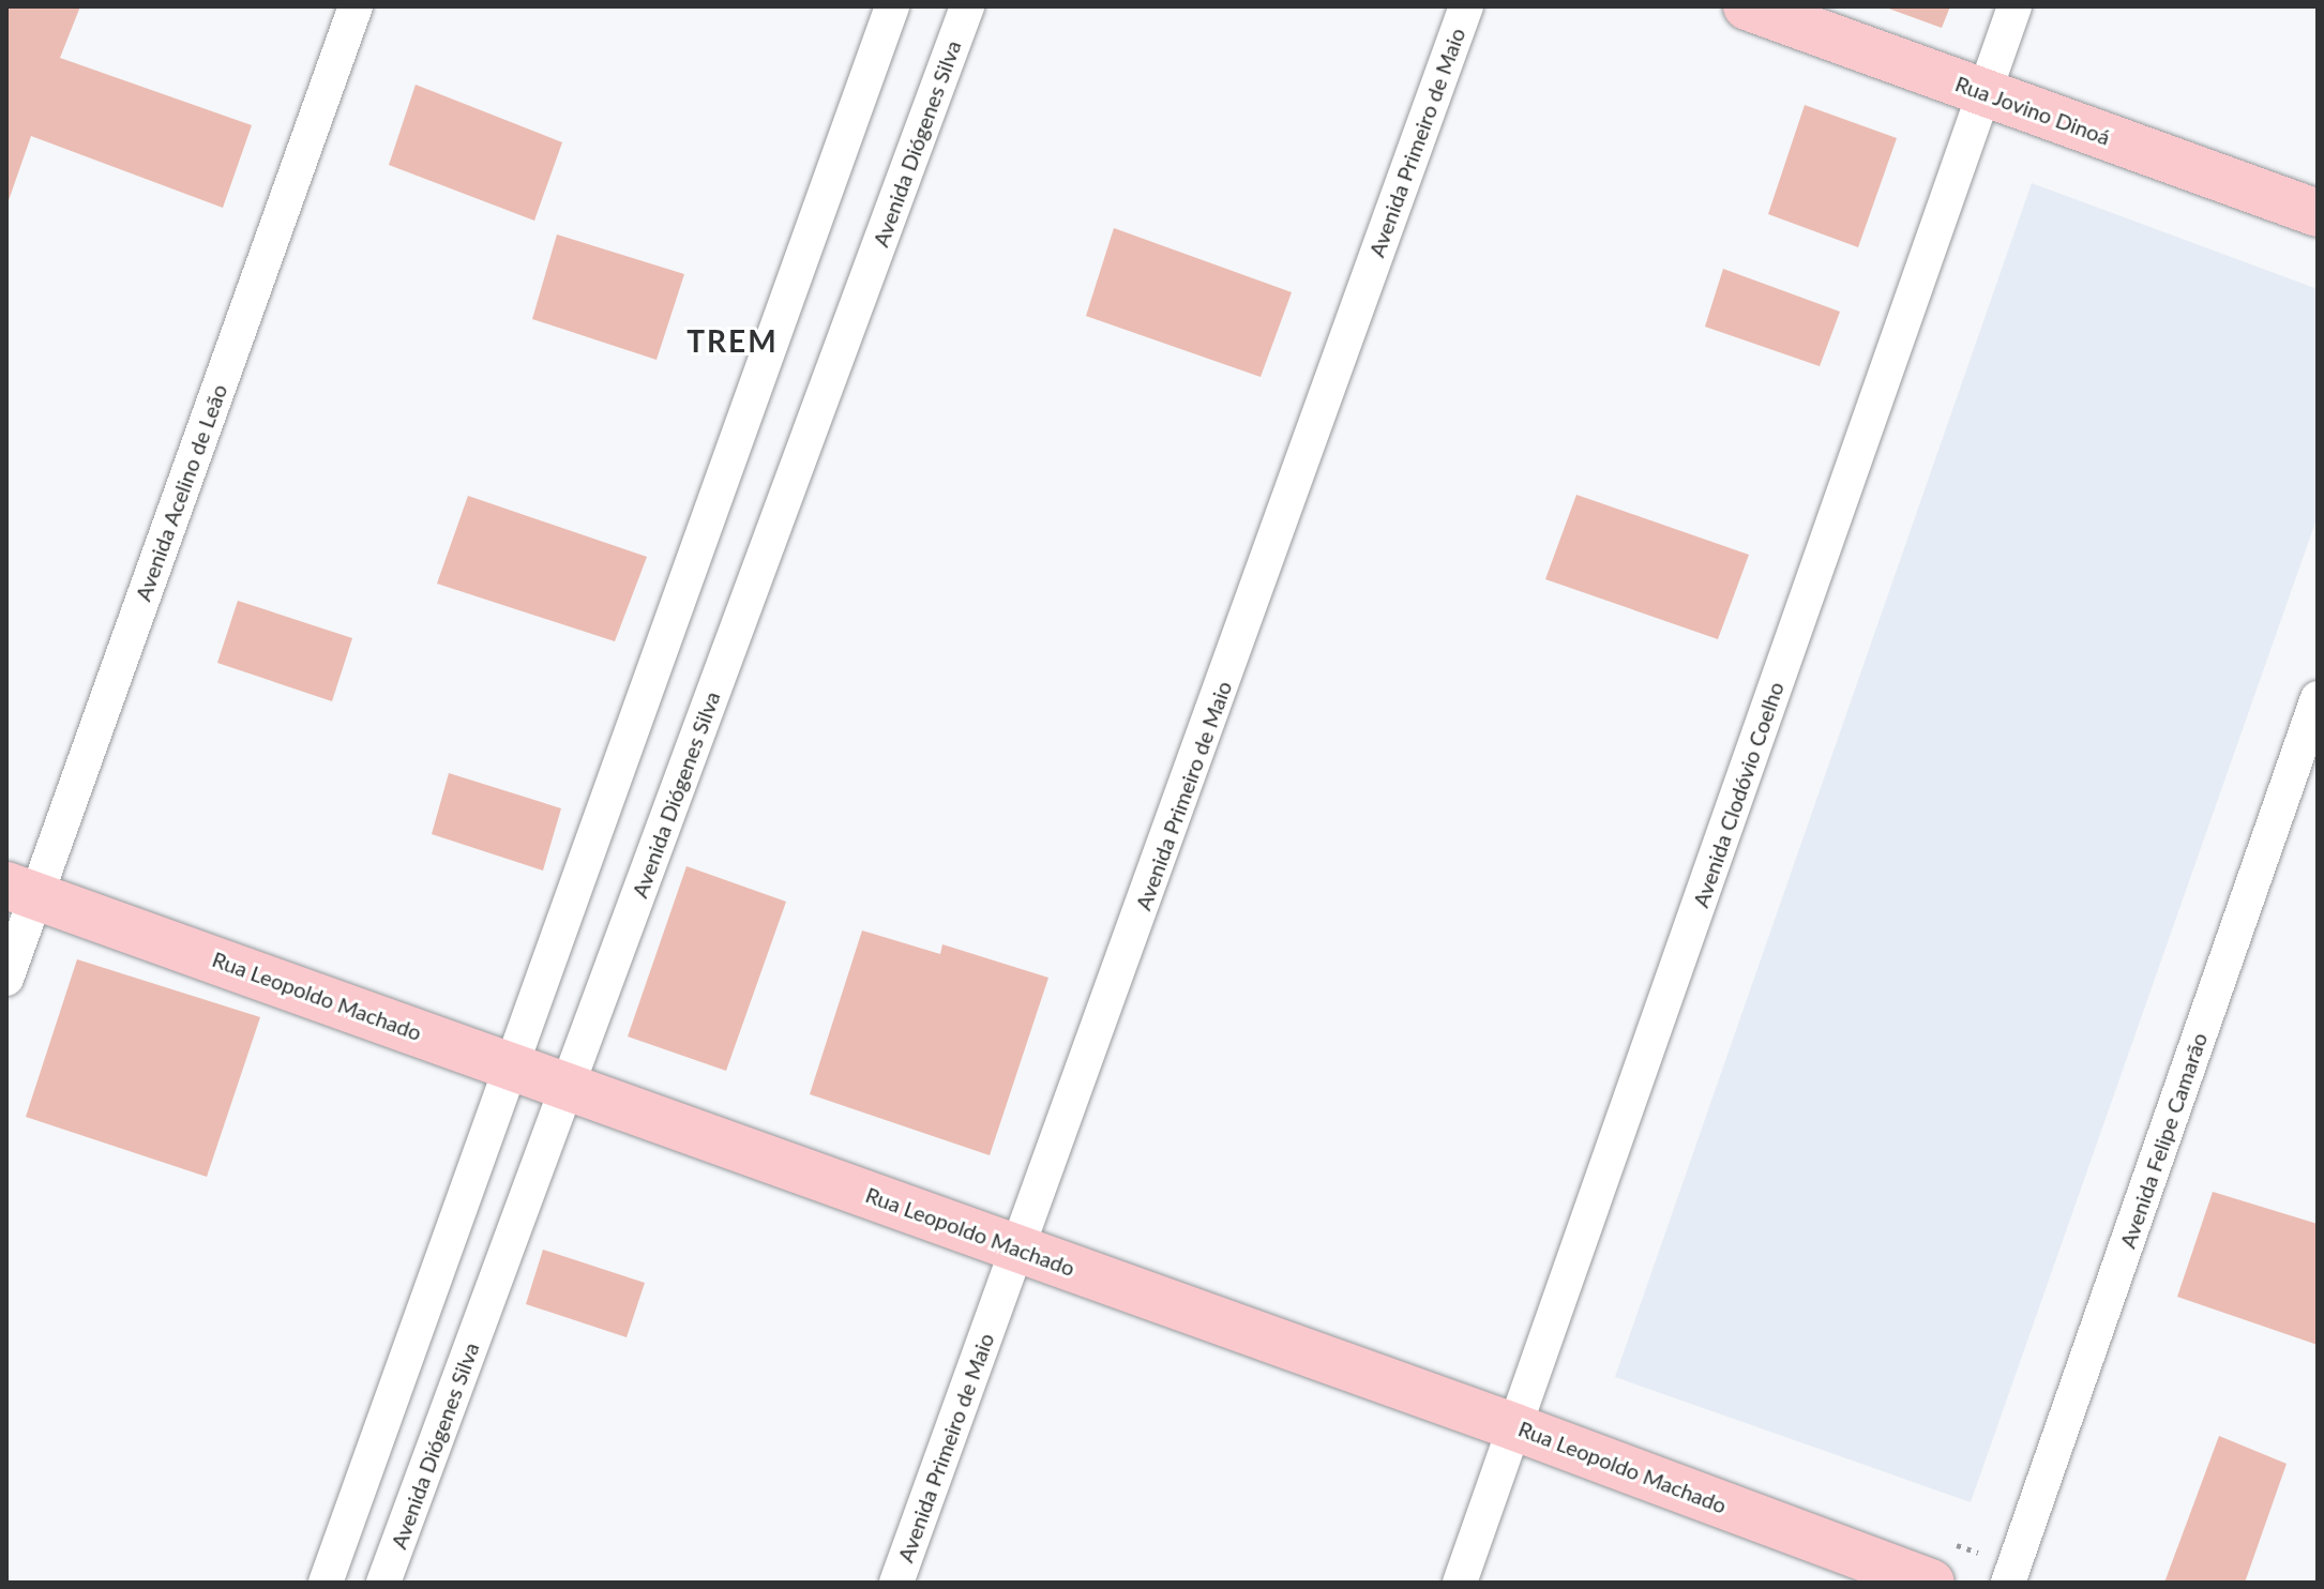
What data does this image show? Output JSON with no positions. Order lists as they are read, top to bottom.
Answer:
{
  "streets": {
    "main road": ["Rua Jovino Dinoá", "Rua Leopoldo Machado"],
    "street": [
      "Avenida Primeiro de Maio",
      "Avenida Diógenes Silva",
      "Avenida Acelino de Leão",
      "Avenida Clodóvio Coelho",
      "Avenida Felipe Camarão"
    ]
  },
  "crossings": [
    ["Rua Jovino Dinoá", "Avenida Clodóvio Coelho"],
    ["Avenida Primeiro de Maio", "Rua Leopoldo Machado"],
    ["Avenida Diógenes Silva", "Rua Leopoldo Machado"],
    ["Avenida Acelino de Leão", "Rua Leopoldo Machado"],
    ["Avenida Clodóvio Coelho", "Rua Leopoldo Machado"]
  ],
  "districts": ["TREM"]
}
